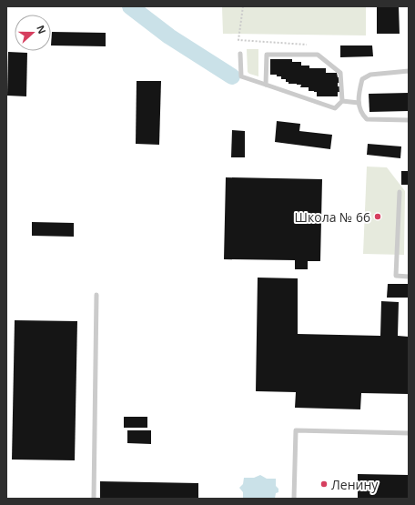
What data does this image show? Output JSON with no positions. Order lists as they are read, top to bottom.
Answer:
{
  "places": ["Школа № 66", "Ленину"],
  "north": "right"
}
